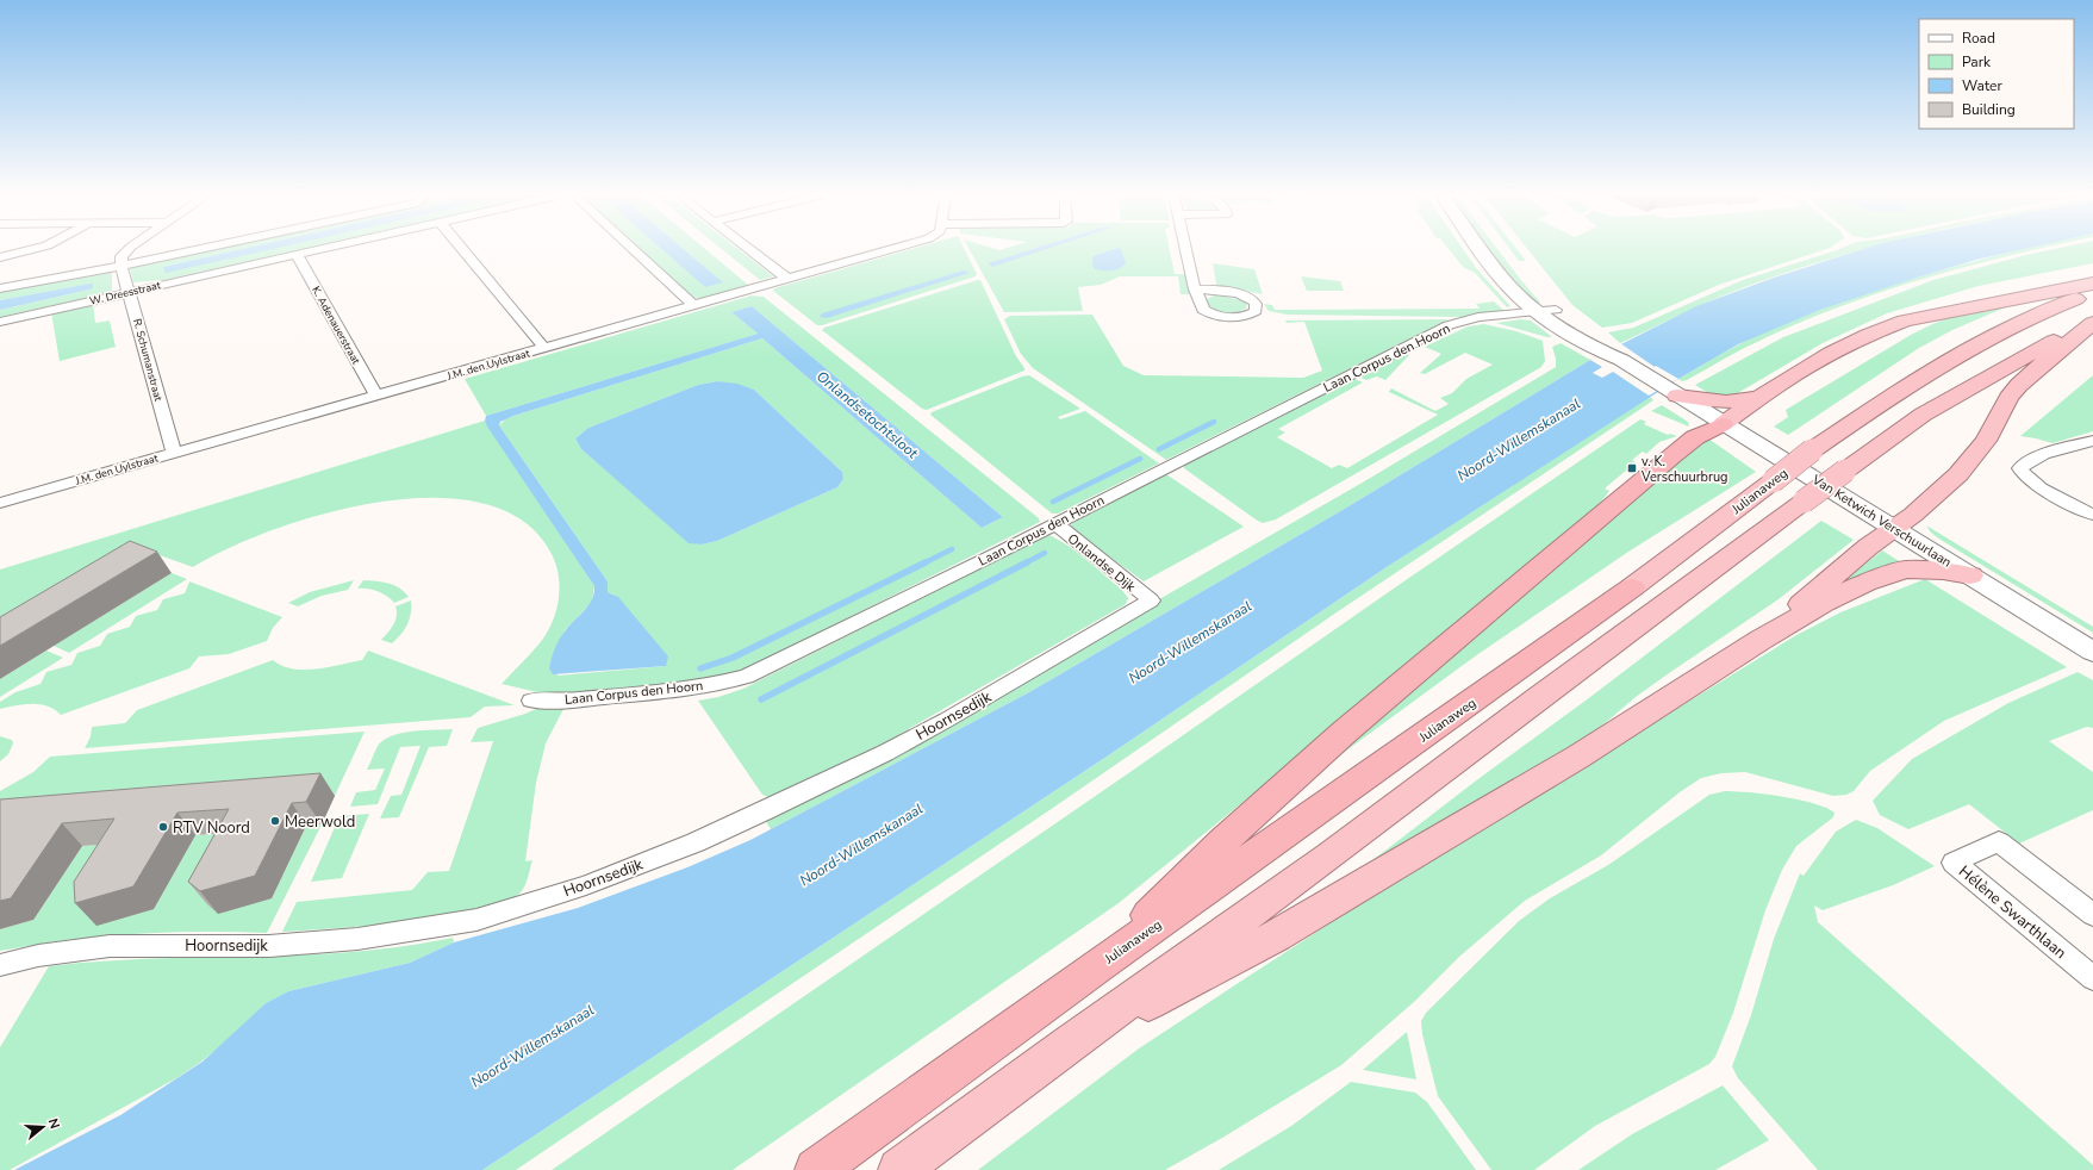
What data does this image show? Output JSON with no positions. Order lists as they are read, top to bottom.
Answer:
{
  "streets": {
    "highway": ["Julianaweg"],
    "main road": ["Van Ketwich Verschuurlaan"],
    "street": [
      "W. Dreesstraat",
      "K. Adenauerstraat",
      "Laan Corpus den Hoorn",
      "R. Schumanstraat",
      "J.M. den Uylstraat",
      "Onlandse Dijk",
      "Hoornsedijk",
      "Hélène Swarthlaan"
    ]
  },
  "crossings": [
    ["W. Dreesstraat", "K. Adenauerstraat"],
    ["W. Dreesstraat", "R. Schumanstraat"],
    ["K. Adenauerstraat", "J.M. den Uylstraat"],
    ["Laan Corpus den Hoorn", "Van Ketwich Verschuurlaan"],
    ["Laan Corpus den Hoorn", "Onlandse Dijk"],
    ["R. Schumanstraat", "J.M. den Uylstraat"],
    ["Onlandse Dijk", "Hoornsedijk"]
  ],
  "water": ["Onlandsetochtsloot", "Noord-Willemskanaal"],
  "places": {
    "transit": ["v. K. Verschuurbrug"],
    "other": ["Meerwold", "RTV Noord"]
  },
  "legend": [
    "Road",
    "Park",
    "Water",
    "Building"
  ],
  "north": "right"
}
